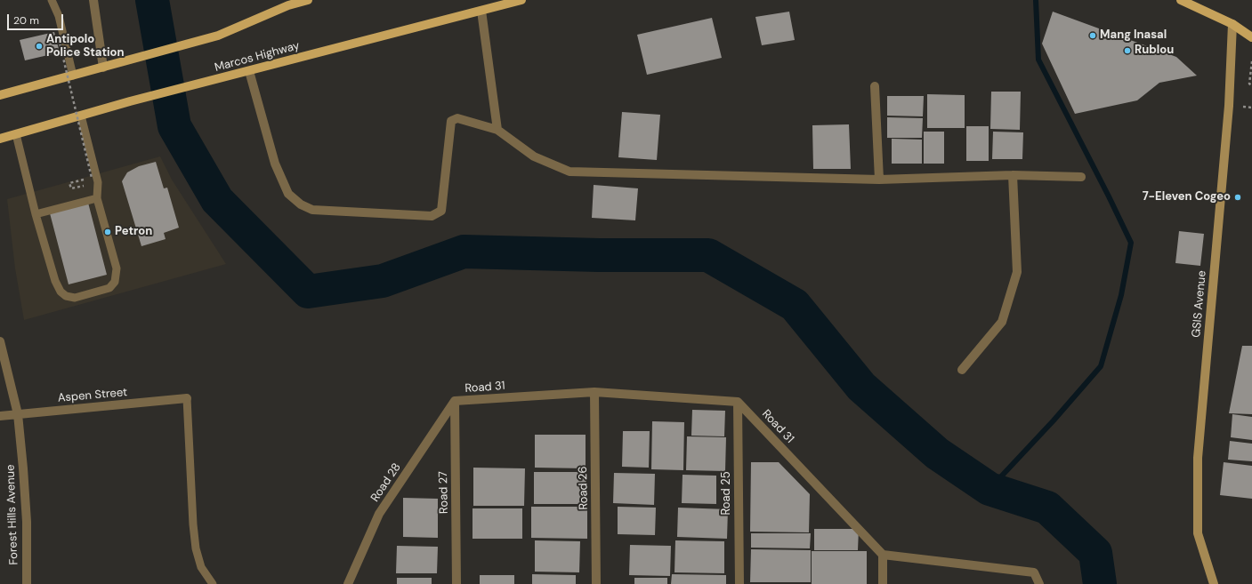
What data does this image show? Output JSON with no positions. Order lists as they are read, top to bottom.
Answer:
{
  "streets": {
    "main road": ["Marcos Highway"],
    "street": [
      "GSIS Avenue",
      "Road 31",
      "Aspen Street",
      "Road 28",
      "Road 26",
      "Road 27",
      "Road 25",
      "Forest Hills Avenue"
    ]
  },
  "crossings": [
    ["Road 31", "Road 28"],
    ["Road 31", "Road 26"],
    ["Road 31", "Road 27"],
    ["Road 31", "Road 25"],
    ["Aspen Street", "Forest Hills Avenue"],
    ["Road 28", "Road 27"]
  ],
  "places": [
    "Mang Inasal",
    "Antipolo Police Station",
    "Rublou",
    "7-Eleven Cogeo",
    "Petron"
  ],
  "scale_bar": "20 m"
}
